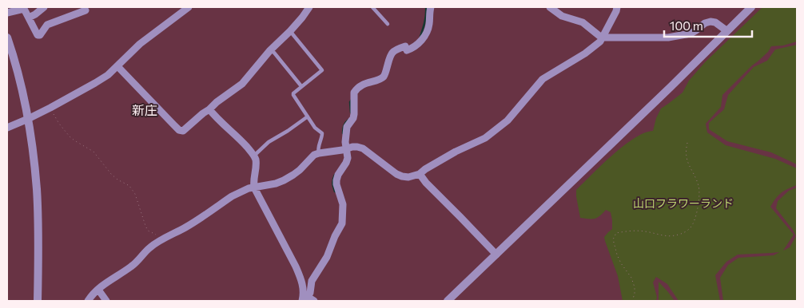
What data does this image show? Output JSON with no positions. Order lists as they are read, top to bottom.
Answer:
{
  "districts": ["新庄"],
  "parks": ["山口フラワーランド"],
  "scale_bar": "100 m"
}
